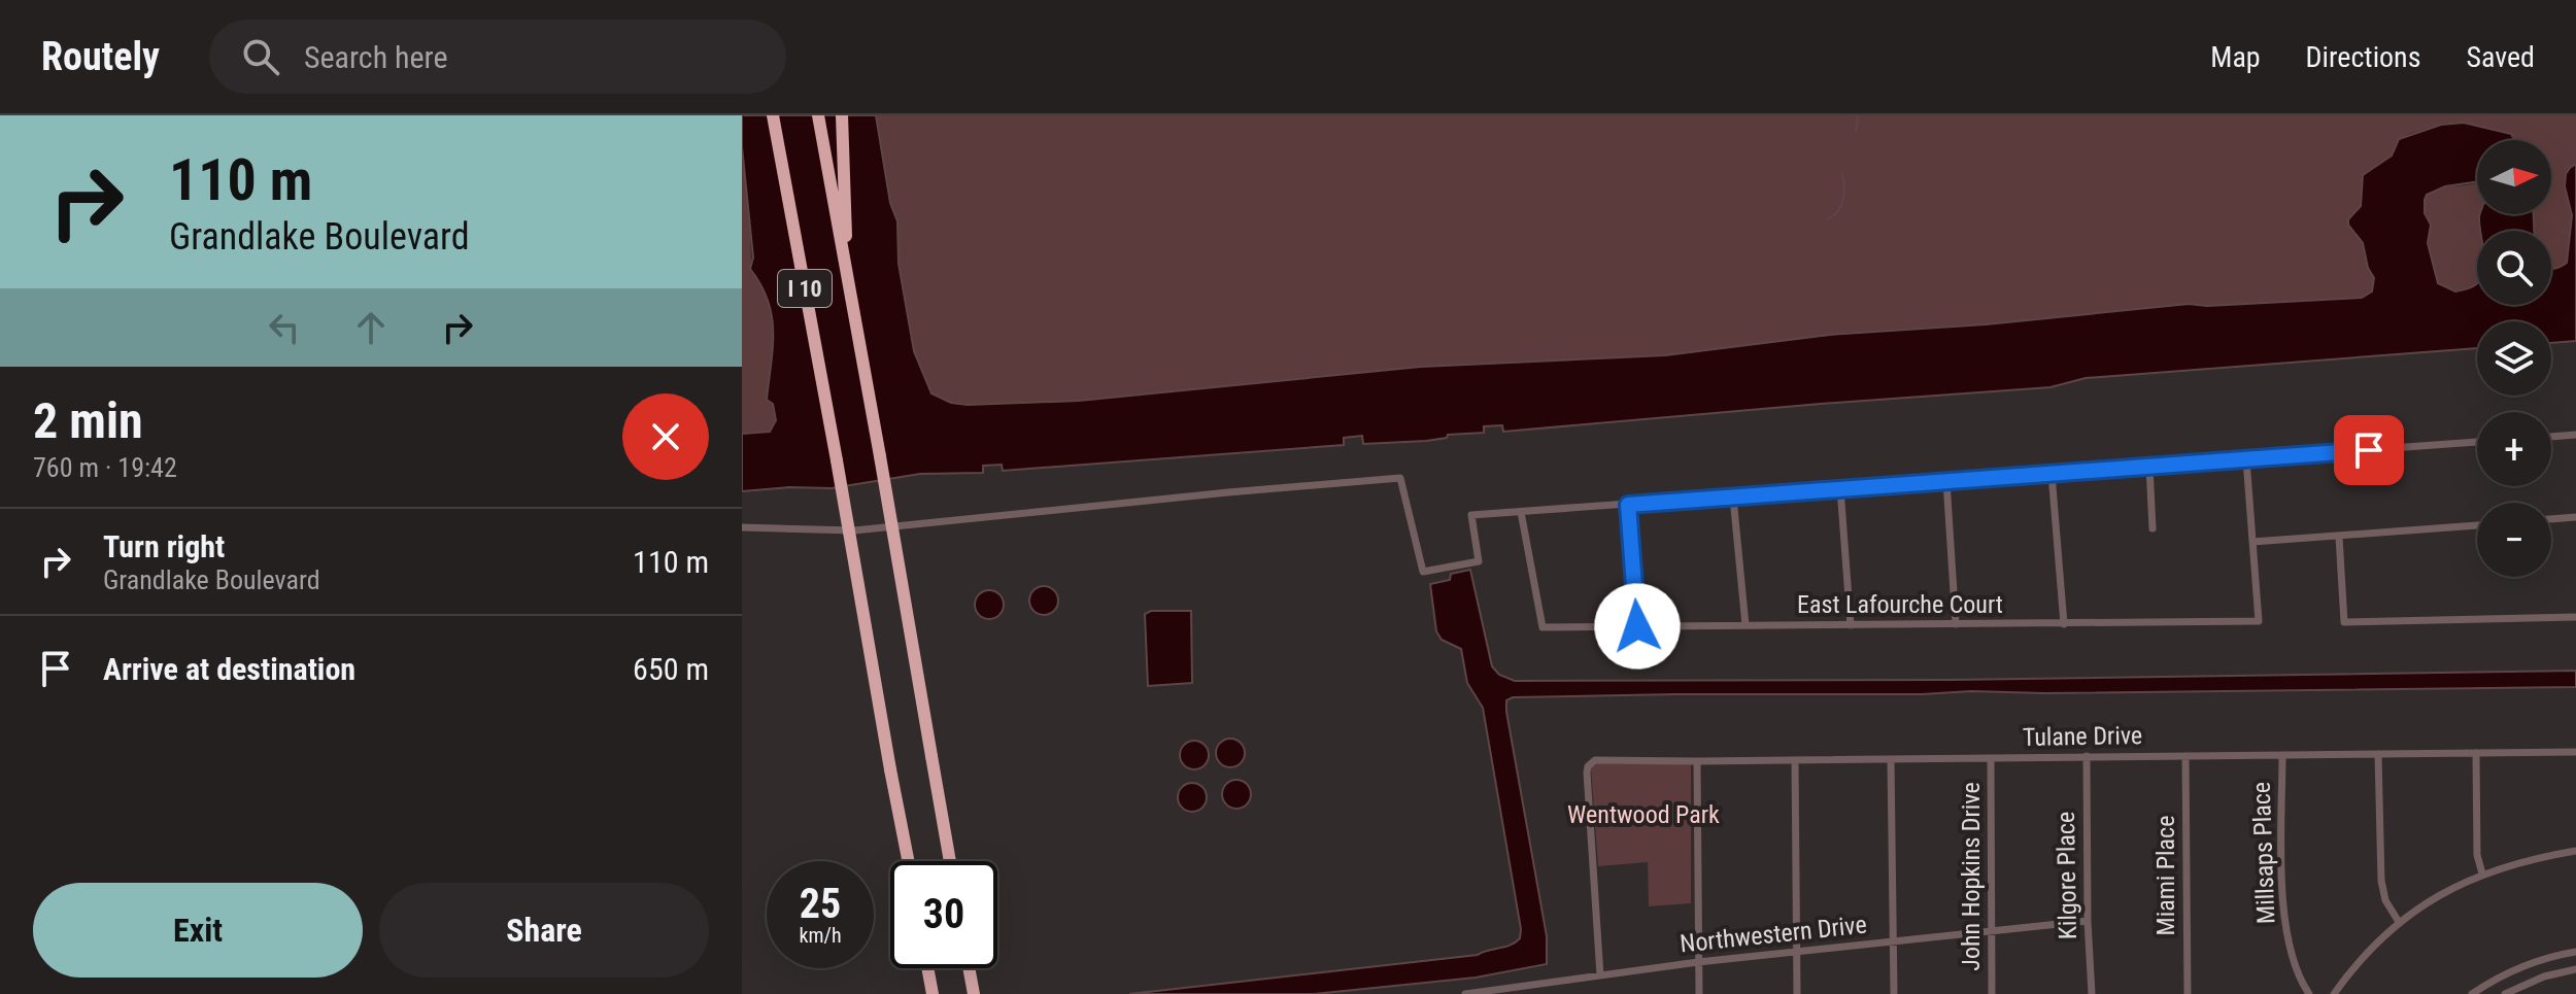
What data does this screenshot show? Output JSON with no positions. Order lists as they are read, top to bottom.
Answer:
{
  "streets": {
    "highway": ["I 10"],
    "street": [
      "East Lafourche Court",
      "Tulane Drive",
      "Millsaps Place",
      "Kilgore Place",
      "Miami Place",
      "John Hopkins Drive",
      "Northwestern Drive"
    ]
  },
  "crossings": [
    ["Tulane Drive", "Millsaps Place"],
    ["Tulane Drive", "Kilgore Place"],
    ["Tulane Drive", "Miami Place"],
    ["Tulane Drive", "John Hopkins Drive"],
    ["Tulane Drive", "Northwestern Drive"],
    ["Kilgore Place", "Northwestern Drive"],
    ["John Hopkins Drive", "Northwestern Drive"]
  ],
  "parks": ["Wentwood Park"],
  "north": "right",
  "page": {
    "header": "Routely",
    "search": "Search here",
    "nav": ["Map", "Directions", "Saved"],
    "turn": ["110 m", "Grandlake Boulevard"],
    "map_buttons": ["+", "−"],
    "heading": ["2 min", "760 m · 19:42"],
    "list": [
      {
        "name": "Turn right",
        "note": "Grandlake Boulevard",
        "value": "110 m"
      },
      {
        "name": "Arrive at destination",
        "value": "650 m"
      }
    ],
    "speed": "25 km/h",
    "limit": "30",
    "buttons": ["Exit", "Share"]
  }
}
